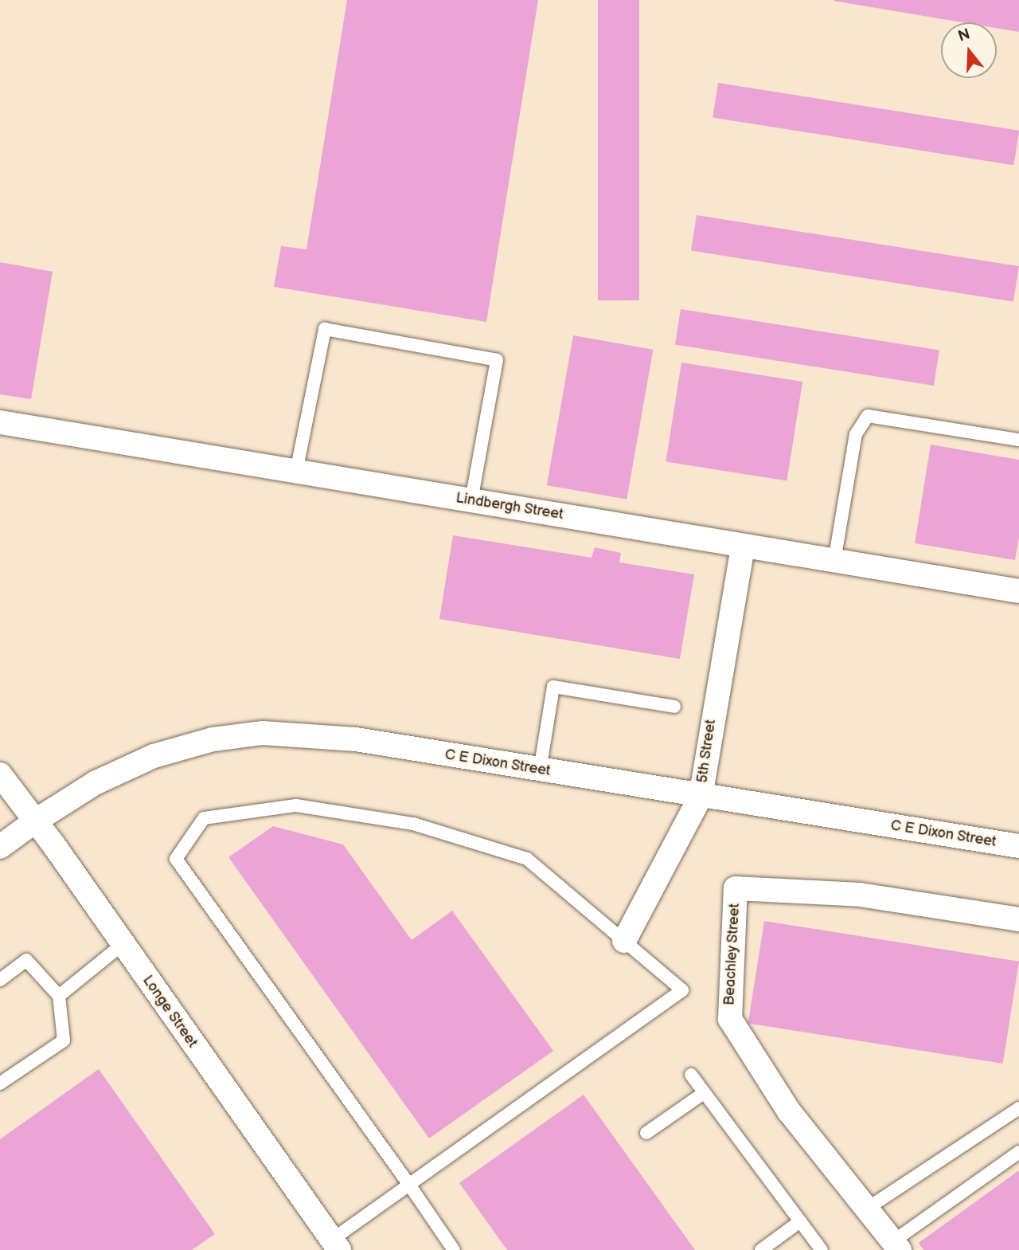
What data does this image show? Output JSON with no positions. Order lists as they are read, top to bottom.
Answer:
{
  "streets": {
    "street": [
      "Lindbergh Street",
      "5th Street",
      "C E Dixon Street",
      "Beachley Street",
      "Longe Street"
    ]
  },
  "crossings": [
    ["Lindbergh Street", "5th Street"],
    ["5th Street", "C E Dixon Street"],
    ["C E Dixon Street", "Longe Street"]
  ],
  "north": "top"
}
